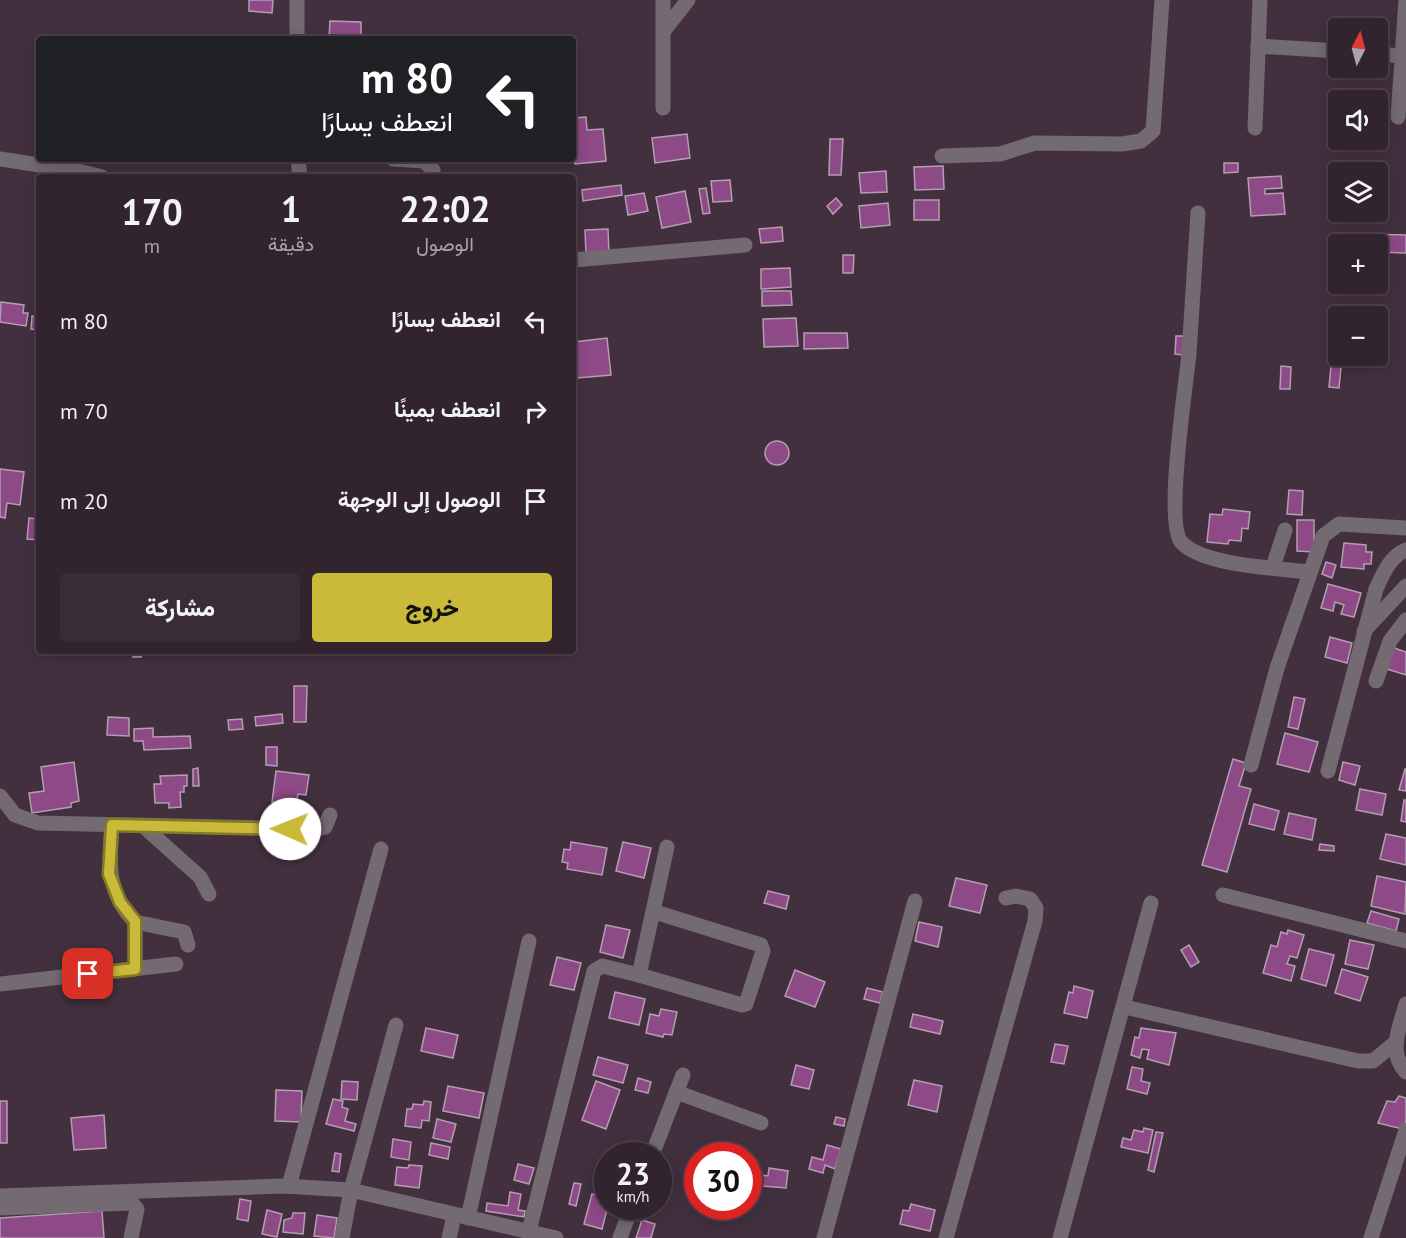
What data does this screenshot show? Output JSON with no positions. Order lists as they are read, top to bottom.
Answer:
{
  "north": "top",
  "page": {
    "map_buttons": ["+", "−"],
    "turn": ["80 m", "انعطف يسارًا"],
    "eta": [
      "22:02",
      "الوصول",
      "1",
      "دقيقة",
      "170",
      "m"
    ],
    "list": [
      {
        "name": "انعطف يسارًا",
        "value": "80 m"
      },
      {
        "name": "انعطف يمينًا",
        "value": "70 m"
      },
      {
        "name": "الوصول إلى الوجهة",
        "value": "20 m"
      }
    ],
    "buttons": ["خروج", "مشاركة"],
    "speed": "23 km/h",
    "limit": "30"
  }
}
